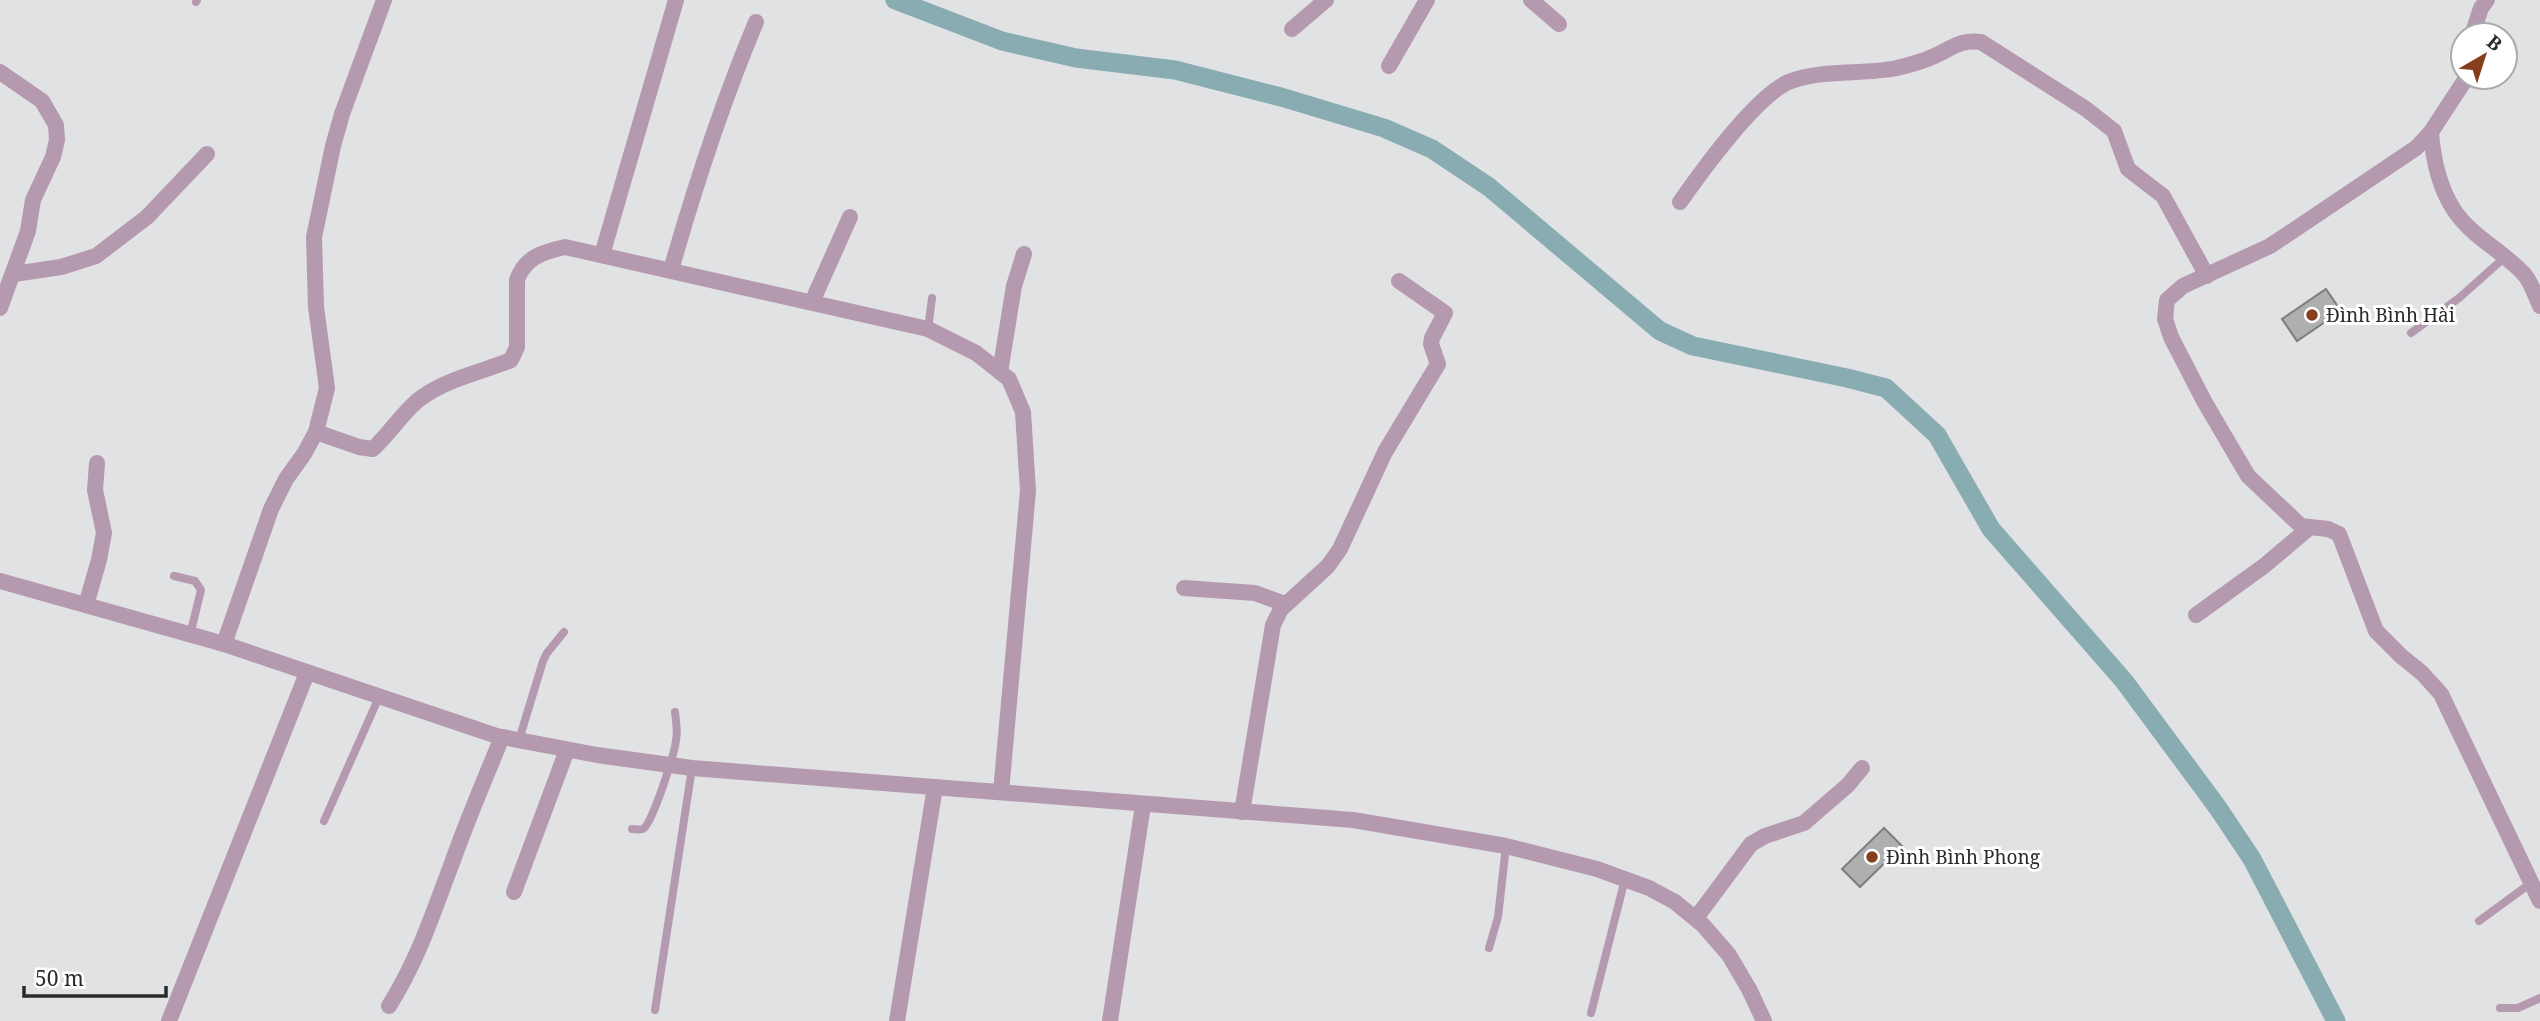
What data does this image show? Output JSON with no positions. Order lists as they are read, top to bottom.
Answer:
{
  "places": ["Đình Bình Hài", "Đình Bình Phong"],
  "scale_bar": "50 m",
  "north": "top right"
}
